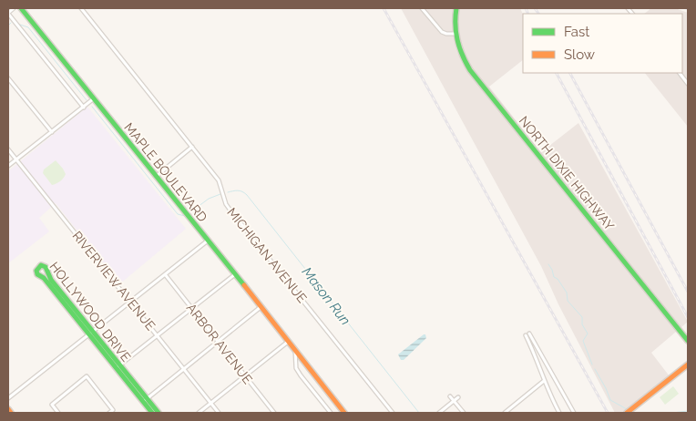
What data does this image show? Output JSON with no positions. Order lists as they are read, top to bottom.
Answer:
{
  "streets": {
    "street": [
      "MAPLE BOULEVARD",
      "NORTH DIXIE HIGHWAY",
      "MICHIGAN AVENUE",
      "RIVERVIEW AVENUE",
      "HOLLYWOOD DRIVE",
      "ARBOR AVENUE"
    ]
  },
  "water": ["Mason Run"],
  "legend": ["Fast", "Slow"]
}
